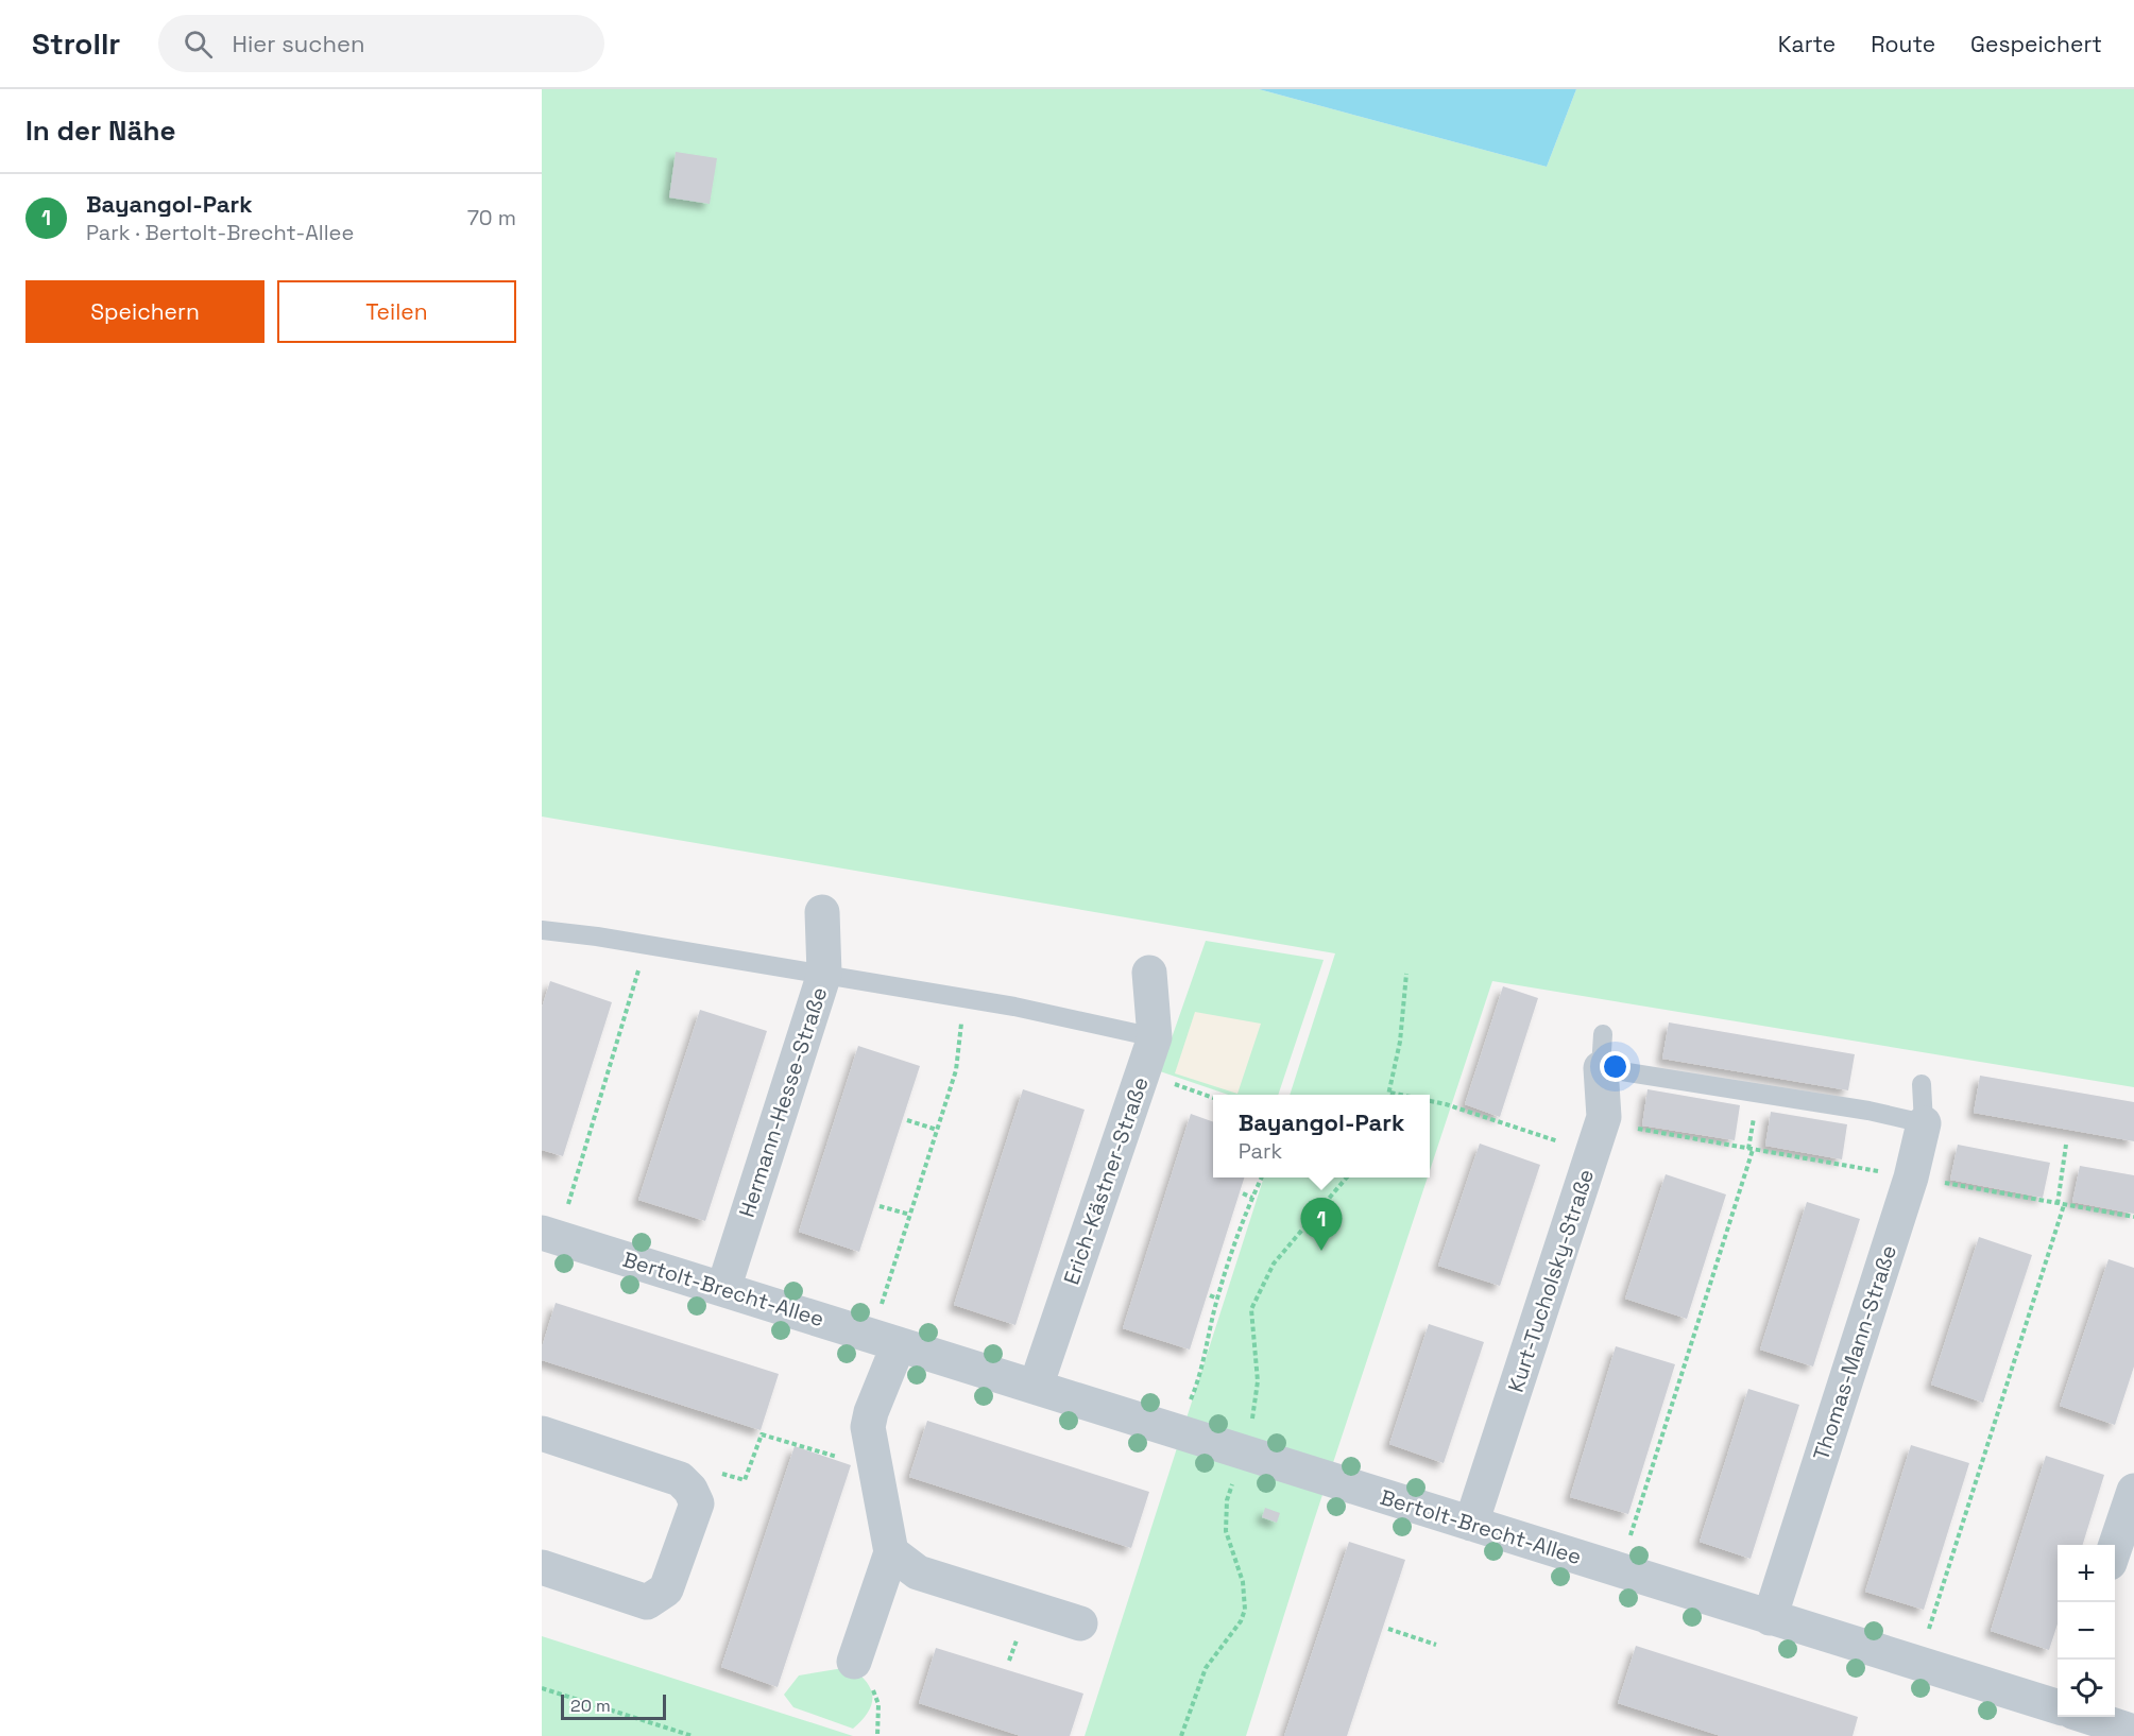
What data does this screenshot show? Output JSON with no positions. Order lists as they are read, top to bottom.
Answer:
{
  "streets": {
    "street": [
      "Hermann-Hesse-Straße",
      "Erich-Kästner-Straße",
      "Kurt-Tucholsky-Straße",
      "Bertolt-Brecht-Allee",
      "Thomas-Mann-Straße"
    ]
  },
  "crossings": [
    ["Hermann-Hesse-Straße", "Bertolt-Brecht-Allee"],
    ["Erich-Kästner-Straße", "Bertolt-Brecht-Allee"],
    ["Kurt-Tucholsky-Straße", "Bertolt-Brecht-Allee"],
    ["Bertolt-Brecht-Allee", "Thomas-Mann-Straße"]
  ],
  "scale_bar": "20 m",
  "page": {
    "header": "Strollr",
    "search": "Hier suchen",
    "nav": ["Karte", "Route", "Gespeichert"],
    "heading": "In der Nähe",
    "list": [
      {
        "mark": "1",
        "name": "Bayangol-Park",
        "note": "Park · Bertolt-Brecht-Allee",
        "value": "70 m"
      }
    ],
    "buttons": ["Speichern", "Teilen"],
    "popup": ["Bayangol-Park", "Park"],
    "pins": "1",
    "map_buttons": ["+", "−"],
    "scale": "20 m"
  }
}
